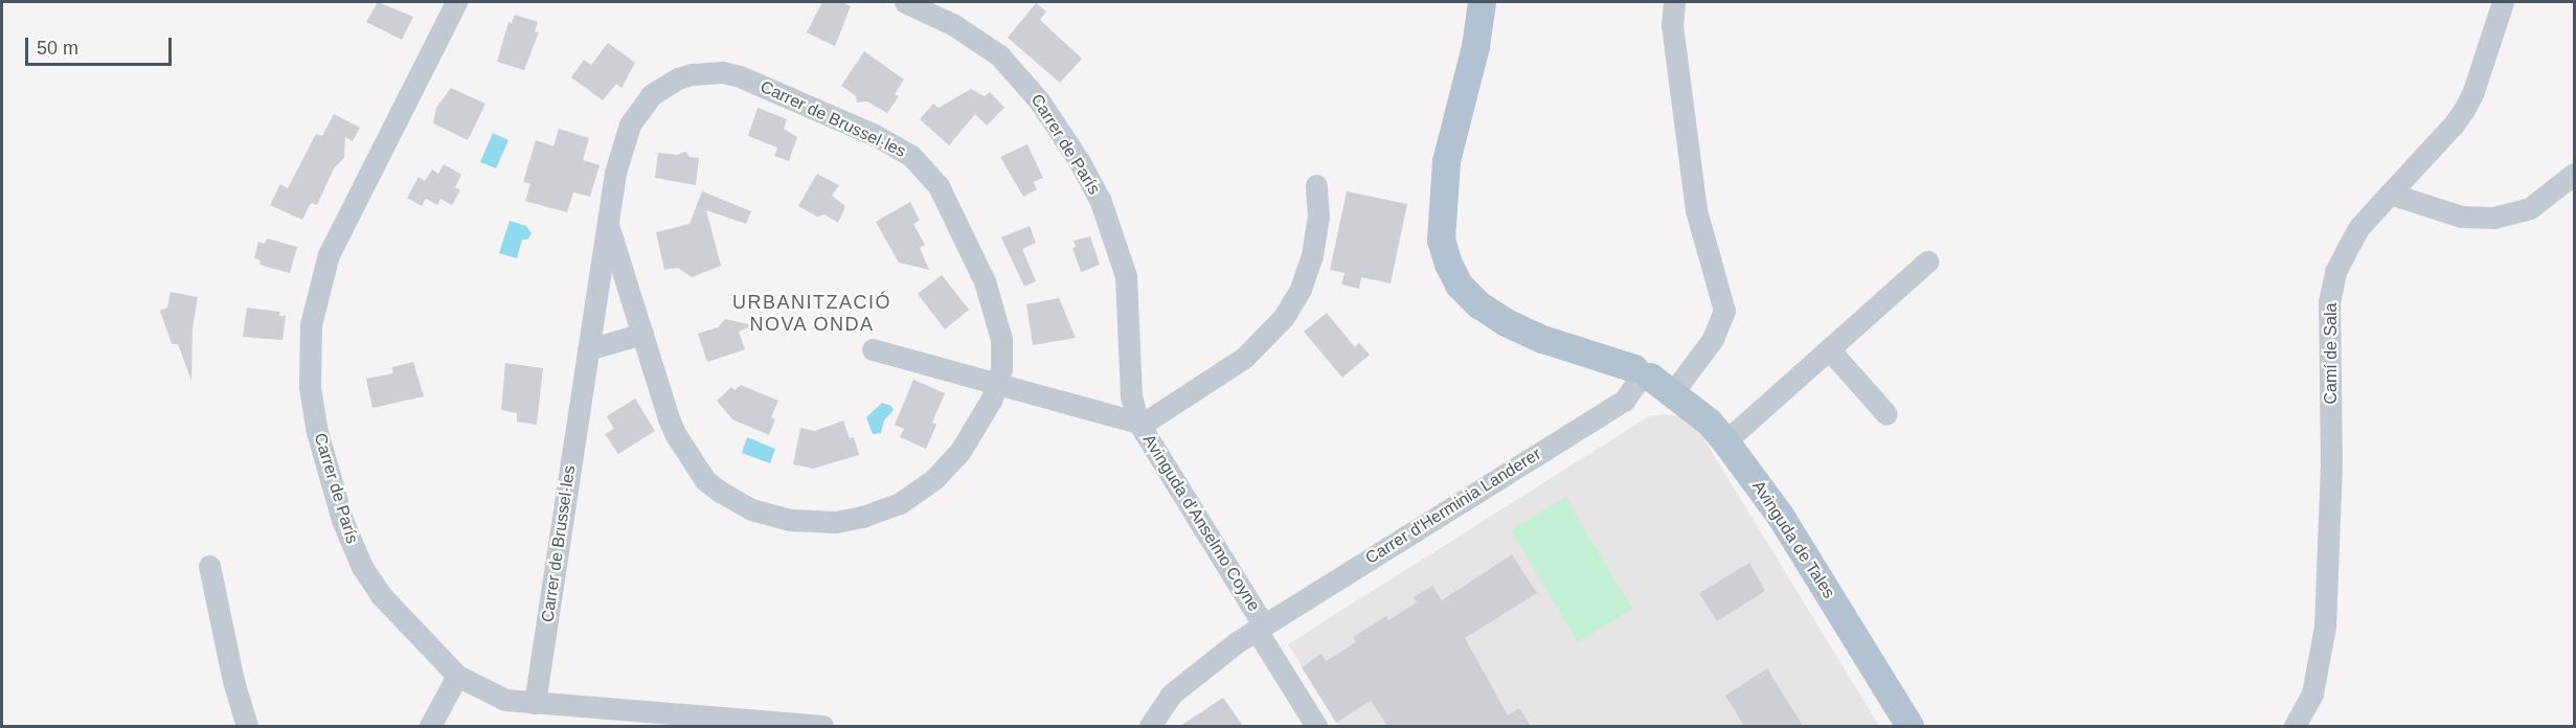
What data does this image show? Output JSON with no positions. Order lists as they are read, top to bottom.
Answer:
{
  "streets": {
    "main road": ["Avinguda de Tales"],
    "street": [
      "Carrer de Brussel·les",
      "Carrer de París",
      "Camí de Sala",
      "Carrer d'Herminia Landerer",
      "Avinguda d'Anselmo Coyne"
    ]
  },
  "crossings": [
    ["Carrer de Brussel·les", "Carrer de París"],
    ["Carrer de París", "Avinguda d'Anselmo Coyne"],
    ["Carrer d'Herminia Landerer", "Avinguda d'Anselmo Coyne"],
    ["Carrer d'Herminia Landerer", "Avinguda de Tales"]
  ],
  "districts": ["URBANITZACIÓ NOVA ONDA"],
  "scale_bar": "50 m"
}
